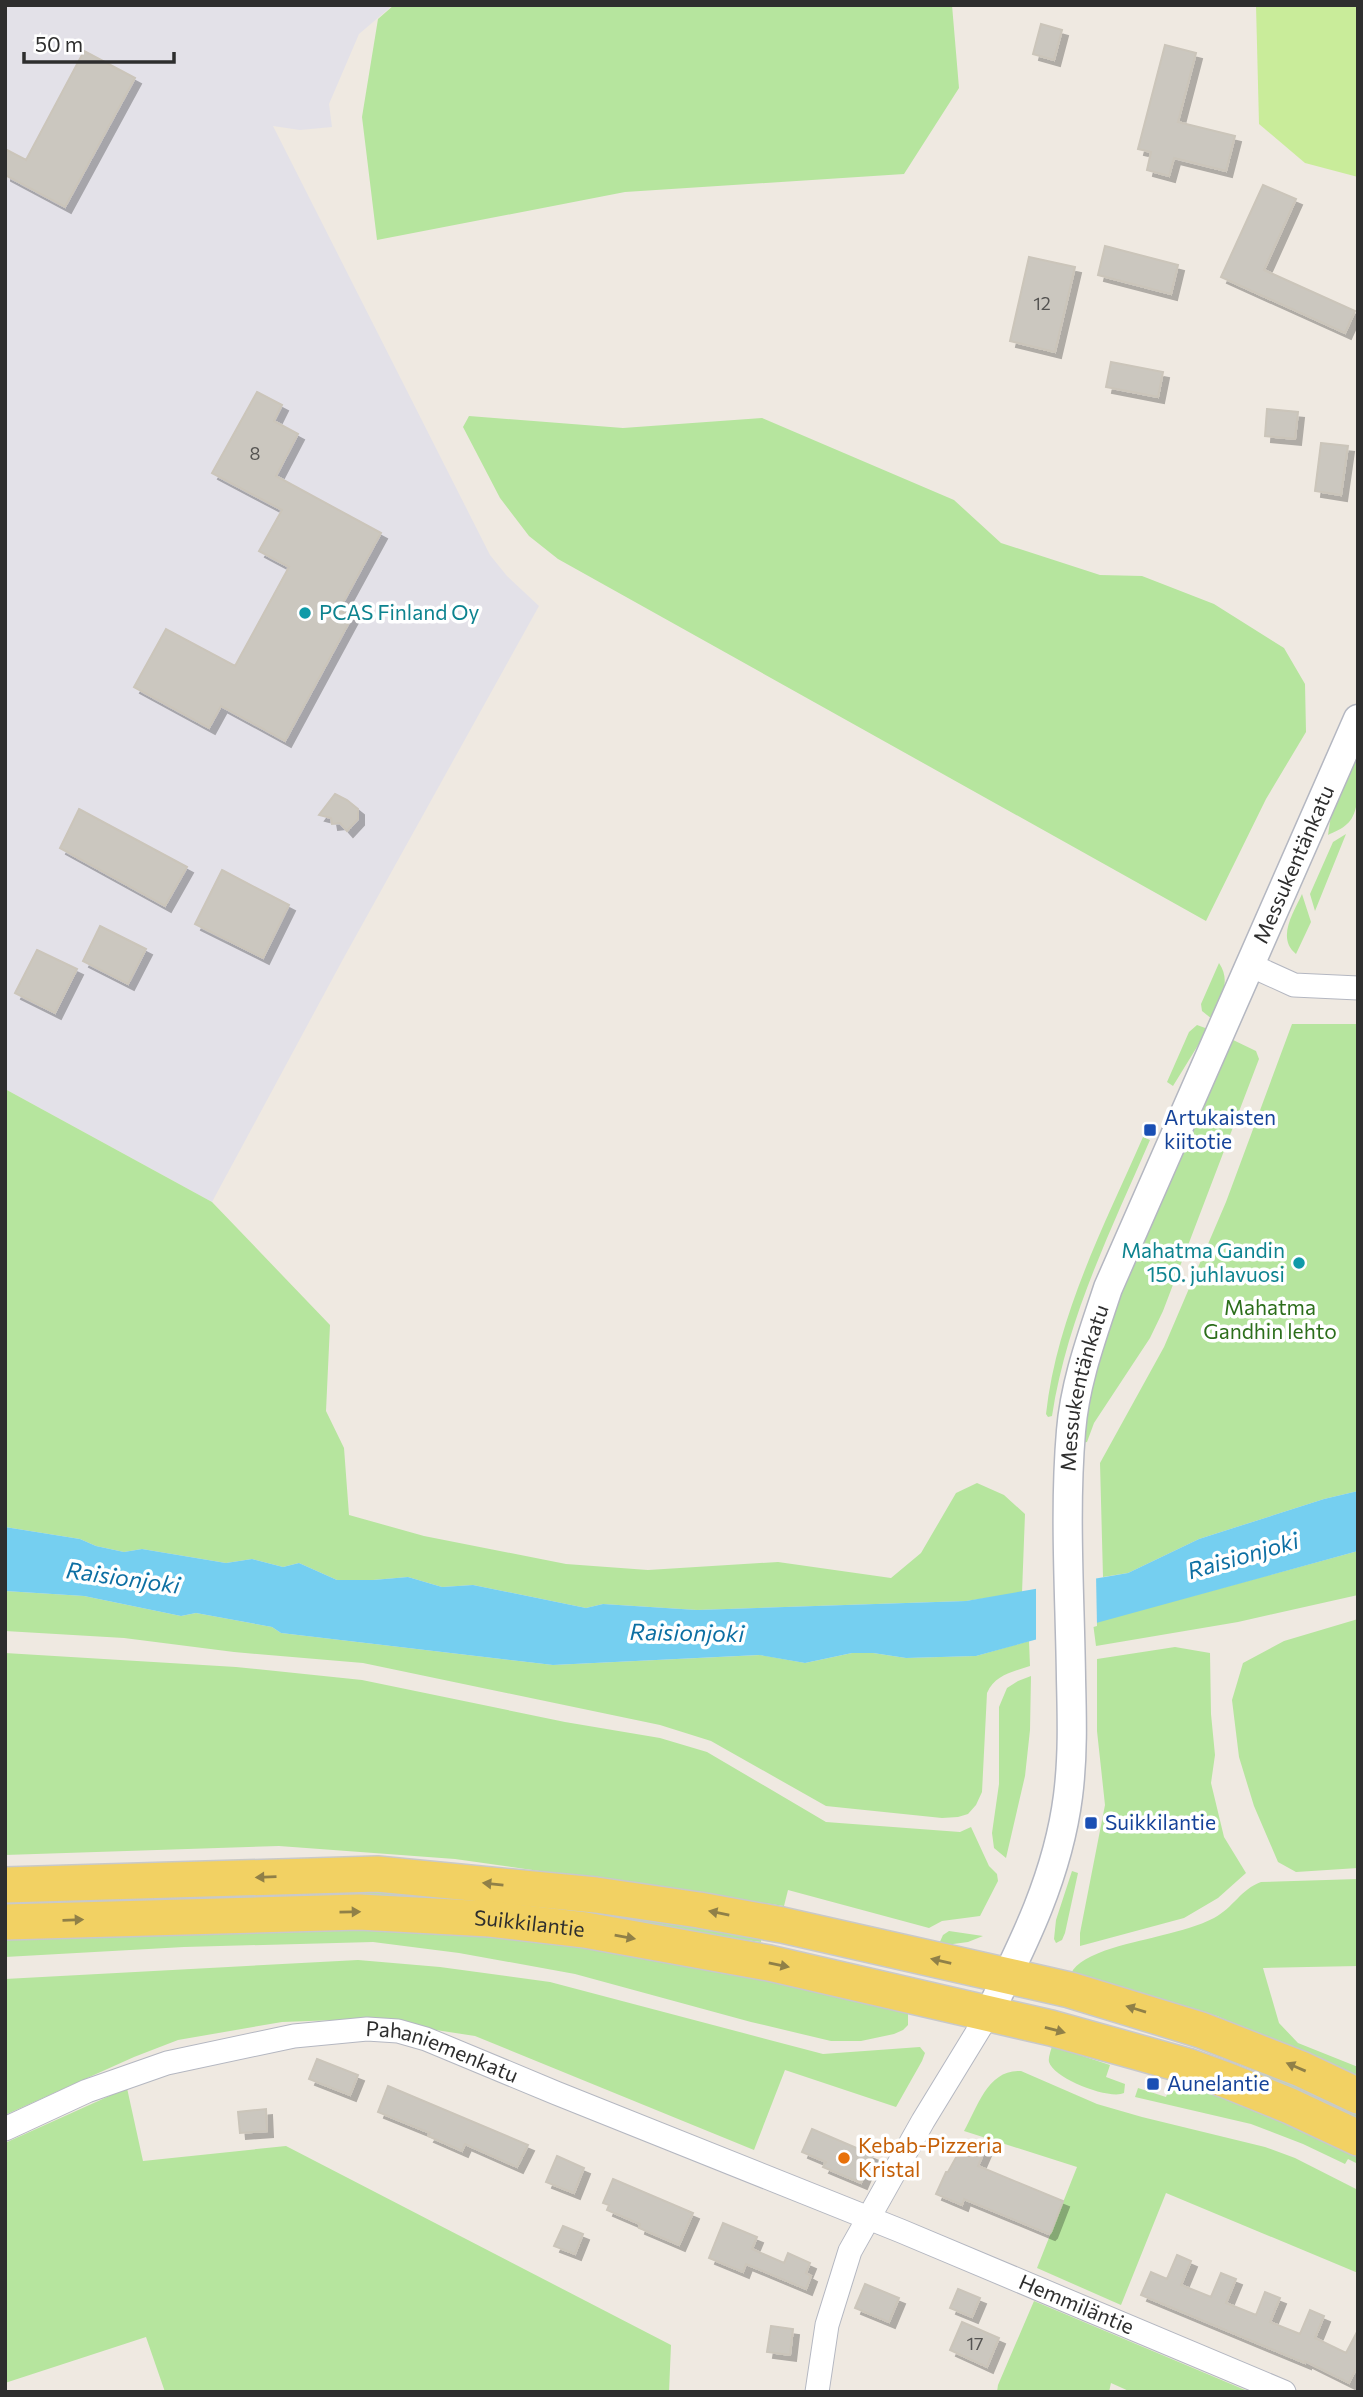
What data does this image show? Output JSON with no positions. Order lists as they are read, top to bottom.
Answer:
{
  "streets": {
    "main road": ["Suikkilantie"],
    "street": ["Messukentänkatu", "Pahaniemenkatu", "Hemmiläntie"]
  },
  "crossings": [
    ["Messukentänkatu", "Suikkilantie"],
    ["Pahaniemenkatu", "Hemmiläntie"]
  ],
  "water": ["Raisionjoki"],
  "parks": ["Mahatma Gandhin lehto"],
  "places": {
    "other": ["PCAS Finland Oy", "Mahatma Gandin 150. juhlavuosi", "Kebab-Pizzeria Kristal"],
    "transit": ["Artukaisten kiitotie", "Suikkilantie", "Aunelantie"]
  },
  "house_numbers": ["12", "8", "17"],
  "scale_bar": "50 m"
}
